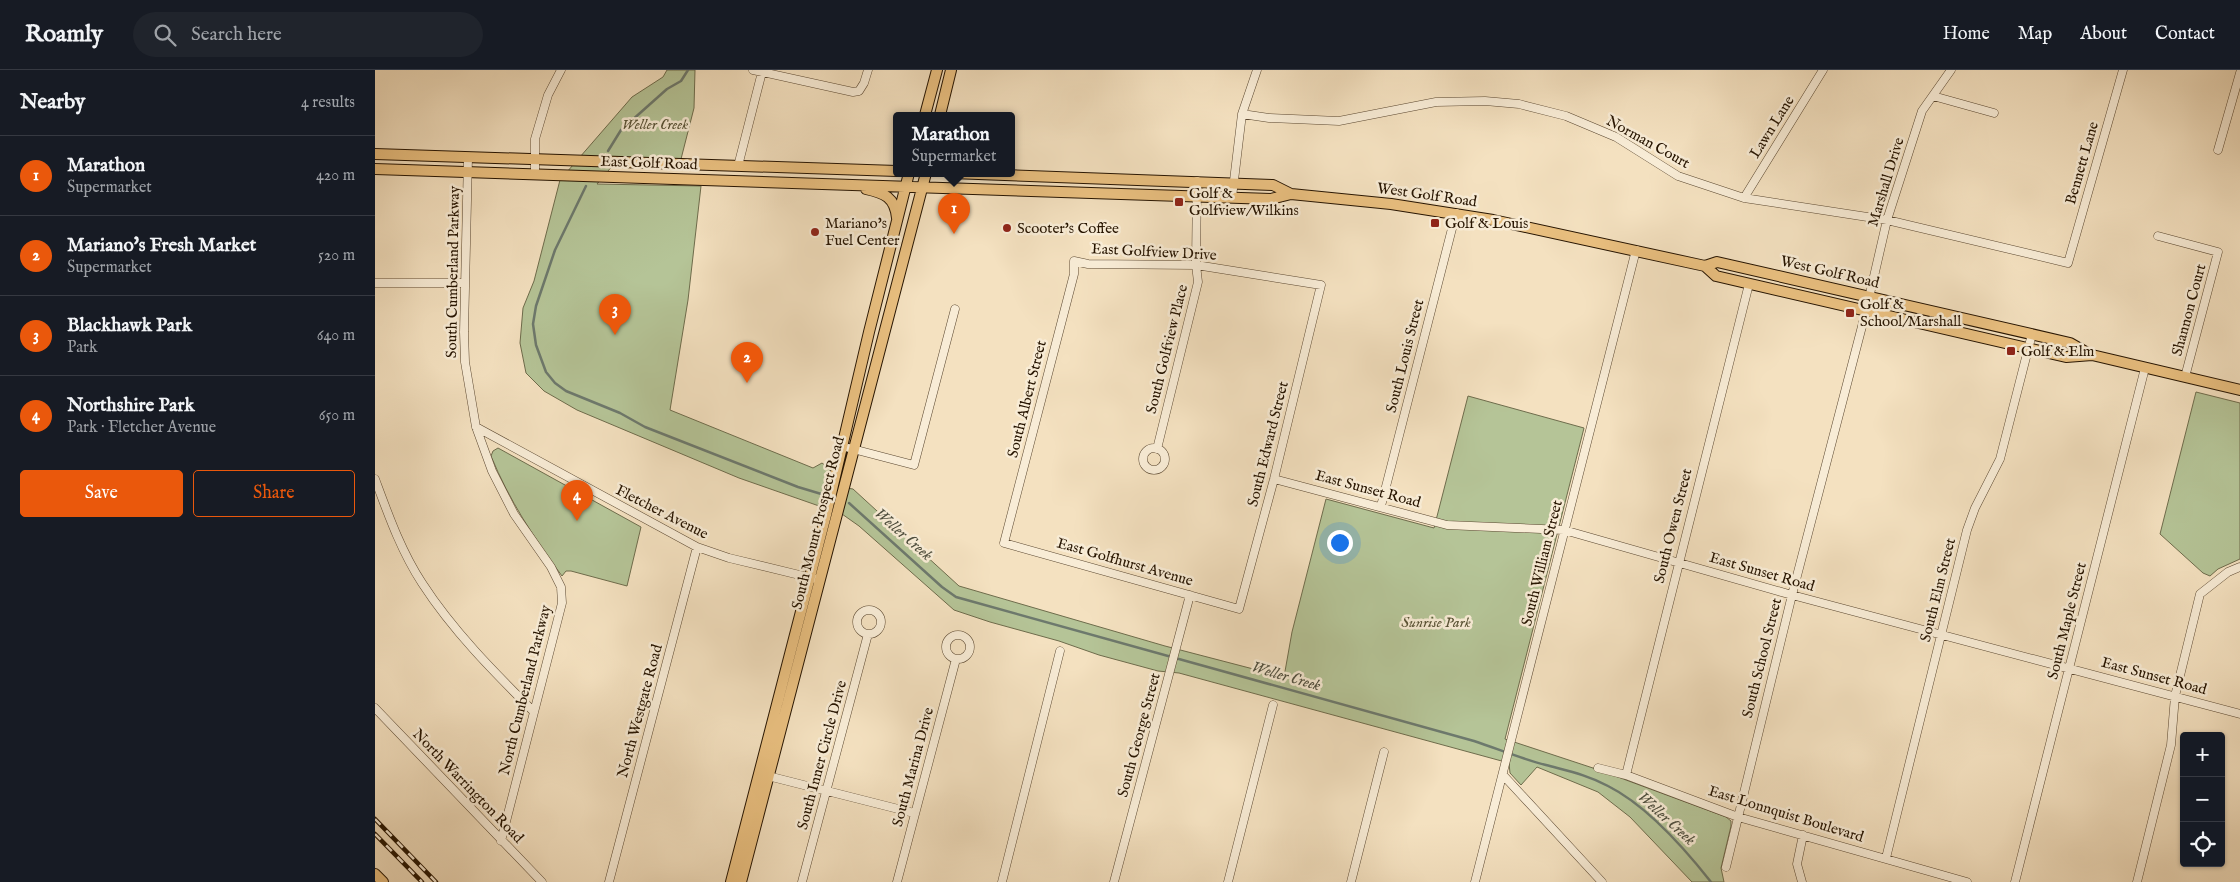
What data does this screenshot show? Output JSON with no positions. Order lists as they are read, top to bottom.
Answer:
{
  "streets": {
    "main road": ["East Golf Road", "West Golf Road", "South Mount Prospect Road"],
    "street": [
      "Lawn Lane",
      "Norman Court",
      "Bennett Lane",
      "Marshall Drive",
      "East Golfview Drive",
      "South Cumberland Parkway",
      "Shannon Court",
      "South Golfview Place",
      "South Louis Street",
      "South Albert Street",
      "South Edward Street",
      "East Sunset Road",
      "Fletcher Avenue",
      "South Owen Street",
      "East Golfhurst Avenue",
      "South William Street",
      "South Elm Street",
      "South Maple Street",
      "South School Street",
      "North Cumberland Parkway",
      "North Westgate Road",
      "South George Street",
      "South Inner Circle Drive",
      "South Marina Drive",
      "North Warrington Road",
      "East Lonnquist Boulevard"
    ]
  },
  "crossings": [
    ["Lawn Lane", "Norman Court"],
    ["Norman Court", "Bennett Lane"],
    ["Norman Court", "Marshall Drive"],
    ["East Golf Road", "West Golf Road"],
    ["East Golf Road", "South Cumberland Parkway"],
    ["East Golf Road", "South Mount Prospect Road"],
    ["Marshall Drive", "West Golf Road"],
    ["Marshall Drive", "South School Street"],
    ["West Golf Road", "Shannon Court"],
    ["West Golf Road", "South Golfview Place"],
    ["West Golf Road", "South Louis Street"],
    ["West Golf Road", "South Mount Prospect Road"],
    ["West Golf Road", "South Owen Street"],
    ["West Golf Road", "South William Street"],
    ["West Golf Road", "South Elm Street"],
    ["West Golf Road", "South Maple Street"],
    ["West Golf Road", "South School Street"],
    ["East Golfview Drive", "South Golfview Place"],
    ["East Golfview Drive", "South Albert Street"],
    ["East Golfview Drive", "South Edward Street"],
    ["South Cumberland Parkway", "Fletcher Avenue"],
    ["South Cumberland Parkway", "North Cumberland Parkway"],
    ["South Louis Street", "East Sunset Road"],
    ["South Albert Street", "East Golfhurst Avenue"],
    ["South Edward Street", "East Sunset Road"],
    ["South Edward Street", "East Golfhurst Avenue"],
    ["East Sunset Road", "South Owen Street"],
    ["East Sunset Road", "South William Street"],
    ["East Sunset Road", "South Elm Street"],
    ["East Sunset Road", "South Maple Street"],
    ["East Sunset Road", "South School Street"],
    ["Fletcher Avenue", "South Mount Prospect Road"],
    ["Fletcher Avenue", "North Westgate Road"],
    ["South Owen Street", "East Lonnquist Boulevard"],
    ["East Golfhurst Avenue", "South George Street"],
    ["South Elm Street", "East Lonnquist Boulevard"],
    ["South School Street", "East Lonnquist Boulevard"],
    ["North Cumberland Parkway", "North Warrington Road"]
  ],
  "water": ["Weller Creek"],
  "parks": ["Weller Creek", "Sunrise Park"],
  "places": {
    "transit": [
      "Golf & Golfview/Wilkins",
      "Golf & Louis",
      "Golf & School/Marshall",
      "Golf & Elm"
    ],
    "other": ["Scooter's Coffee", "Mariano's Fuel Center"]
  },
  "page": {
    "header": "Roamly",
    "search": "Search here",
    "nav": [
      "Home",
      "Map",
      "About",
      "Contact"
    ],
    "heading": ["Nearby", "4 results"],
    "popup": ["Marathon", "Supermarket"],
    "list": [
      {
        "mark": "1",
        "name": "Marathon",
        "note": "Supermarket",
        "value": "420 m"
      },
      {
        "mark": "2",
        "name": "Mariano's Fresh Market",
        "note": "Supermarket",
        "value": "520 m"
      },
      {
        "mark": "3",
        "name": "Blackhawk Park",
        "note": "Park",
        "value": "640 m"
      },
      {
        "mark": "4",
        "name": "Northshire Park",
        "note": "Park · Fletcher Avenue",
        "value": "650 m"
      }
    ],
    "pins": [
      "1",
      "3",
      "2",
      "4"
    ],
    "buttons": ["Save", "Share"],
    "map_buttons": ["+", "−"]
  }
}
